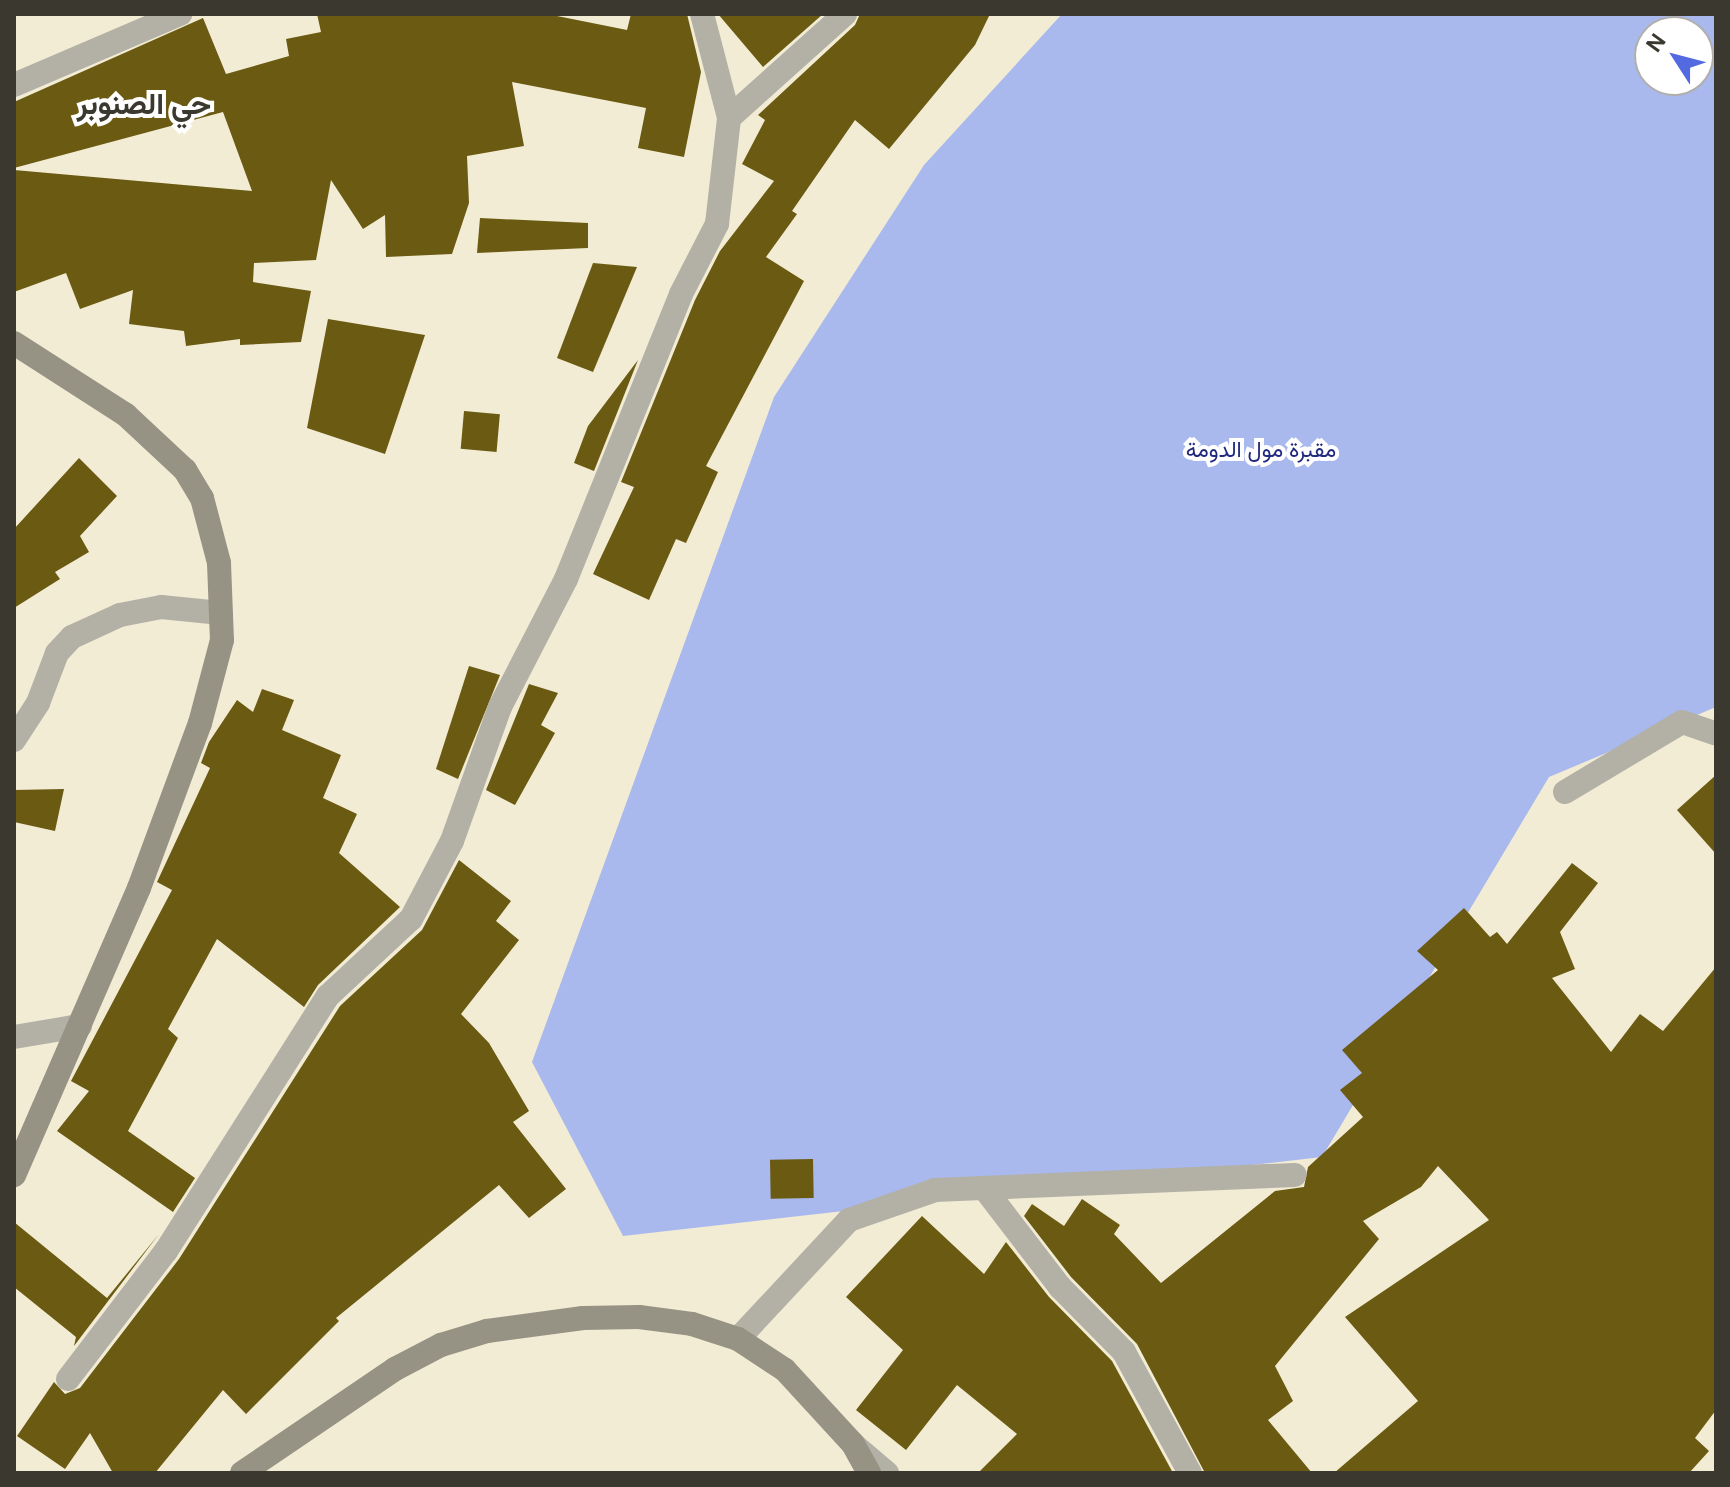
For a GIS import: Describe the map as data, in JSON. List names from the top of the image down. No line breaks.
{"districts":["حي الصنوبر"],"parks":["مقبرة مول الدومة"],"north":"top left"}
